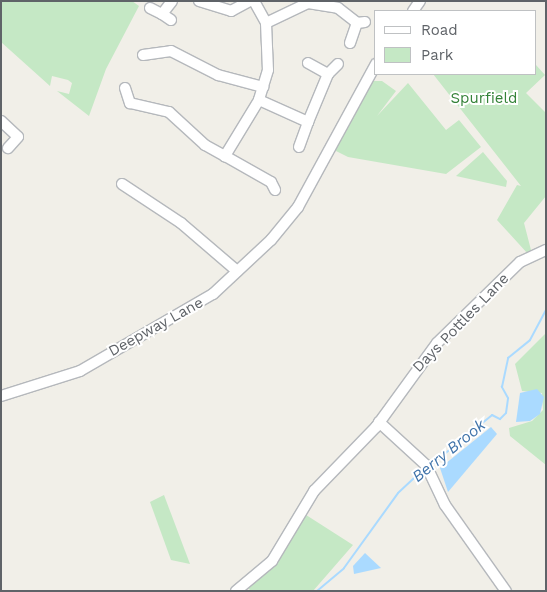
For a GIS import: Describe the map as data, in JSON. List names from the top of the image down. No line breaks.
{"streets":{"street":["Days Pottles Lane","Deepway Lane"]},"water":["Berry Brook"],"parks":["Spurfield"],"legend":["Road","Park"]}
